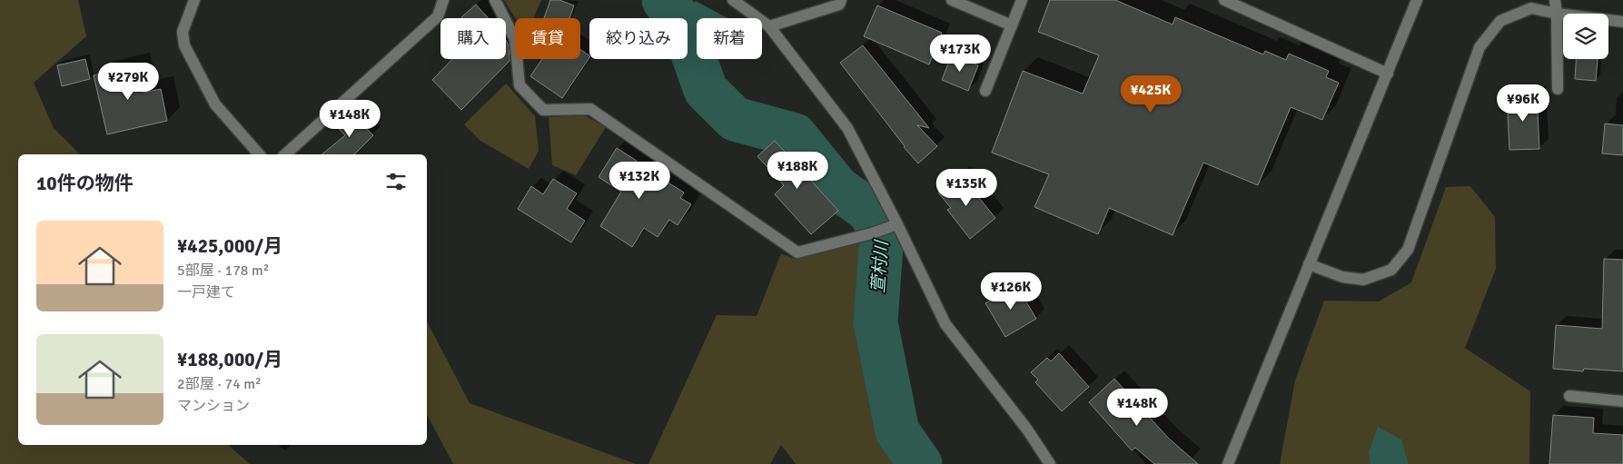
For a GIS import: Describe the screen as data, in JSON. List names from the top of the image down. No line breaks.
{"water":["萱村川"],"page":{"chip":["購入","賃貸","絞り込み","新着"],"price":["¥173K","¥279K","¥425K","¥96K","¥148K","¥188K","¥132K","¥135K","¥126K","¥148K"],"heading":"10件の物件","list":[{"name":"¥425,000/月","note":"5部屋 · 178 m² · 一戸建て"},{"name":"¥188,000/月","note":"2部屋 · 74 m² · マンション"}]}}
